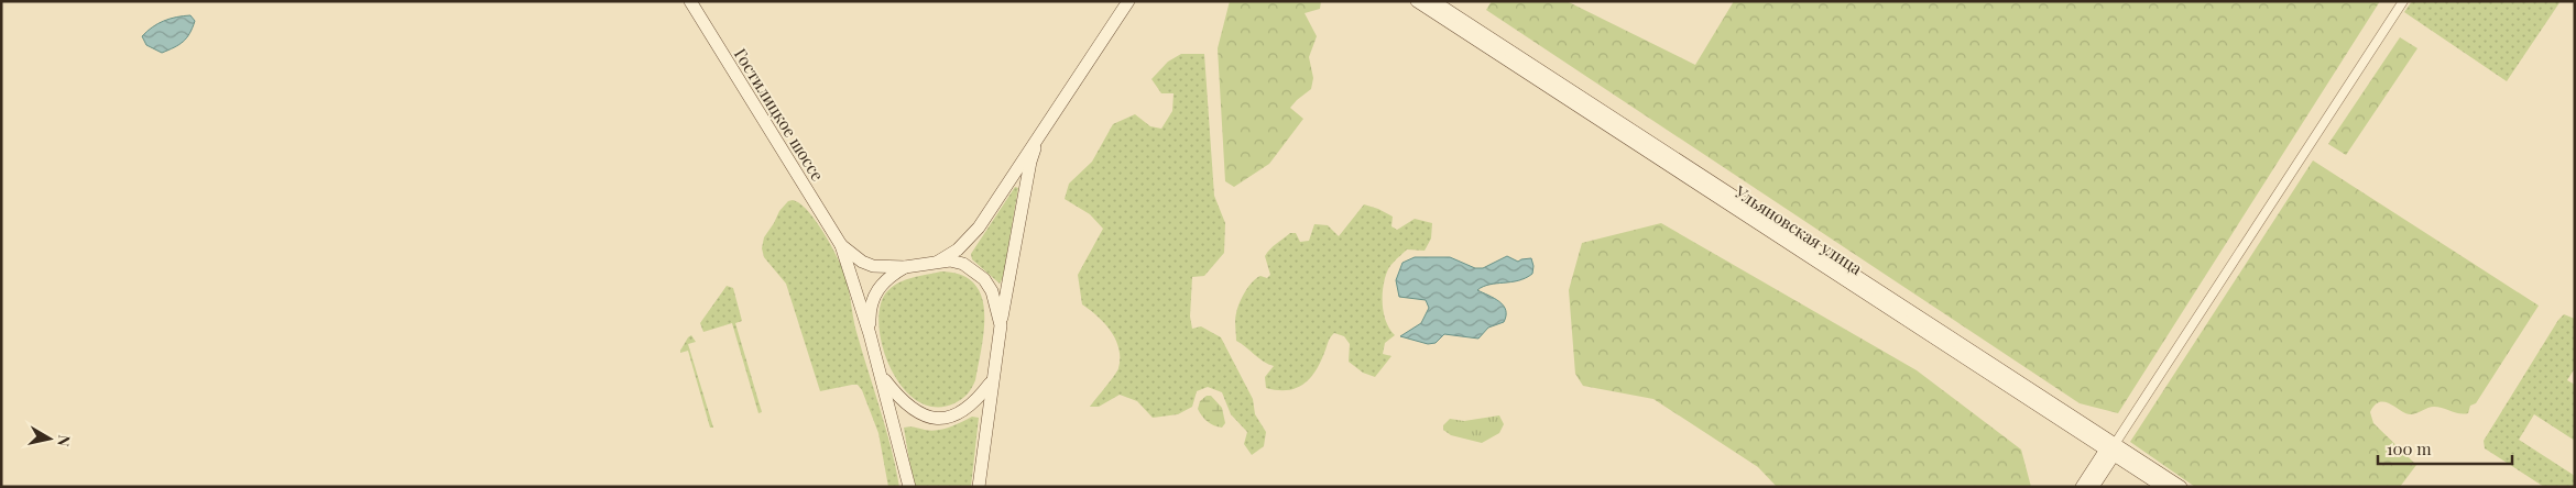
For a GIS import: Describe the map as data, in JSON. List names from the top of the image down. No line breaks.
{"streets":{"street":["Гостилицкое шоссе","Ульяновская улица"]},"scale_bar":"100 m","north":"right"}
